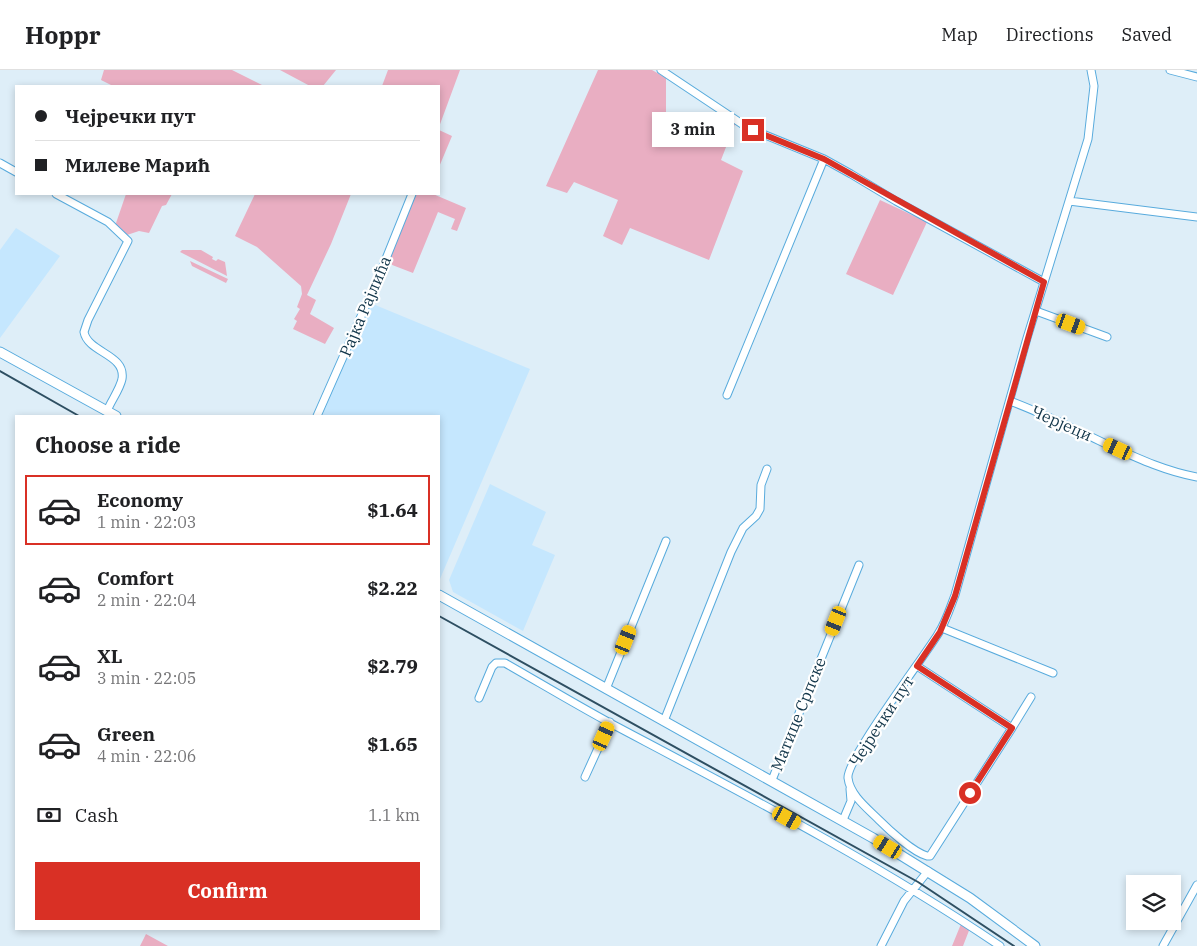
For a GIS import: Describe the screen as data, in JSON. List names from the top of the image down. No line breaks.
{"streets":{"main road":["Матице Српске"],"street":["Рајка Рајлића","Черјеци","Чејречки пут"]},"crossings":[["Черјеци","Чејречки пут"]],"page":{"header":"Hoppr","nav":["Map","Directions","Saved"],"banner":["Чејречки пут","Милеве Мaрић"],"bubble":"3 min","heading":"Choose a ride","list":[{"name":"Economy","note":"1 min · 22:03","value":"$1.64"},{"name":"Comfort","note":"2 min · 22:04","value":"$2.22"},{"name":"XL","note":"3 min · 22:05","value":"$2.79"},{"name":"Green","note":"4 min · 22:06","value":"$1.65"}],"pay":["Cash","1.1 km"],"buttons":"Confirm"}}
